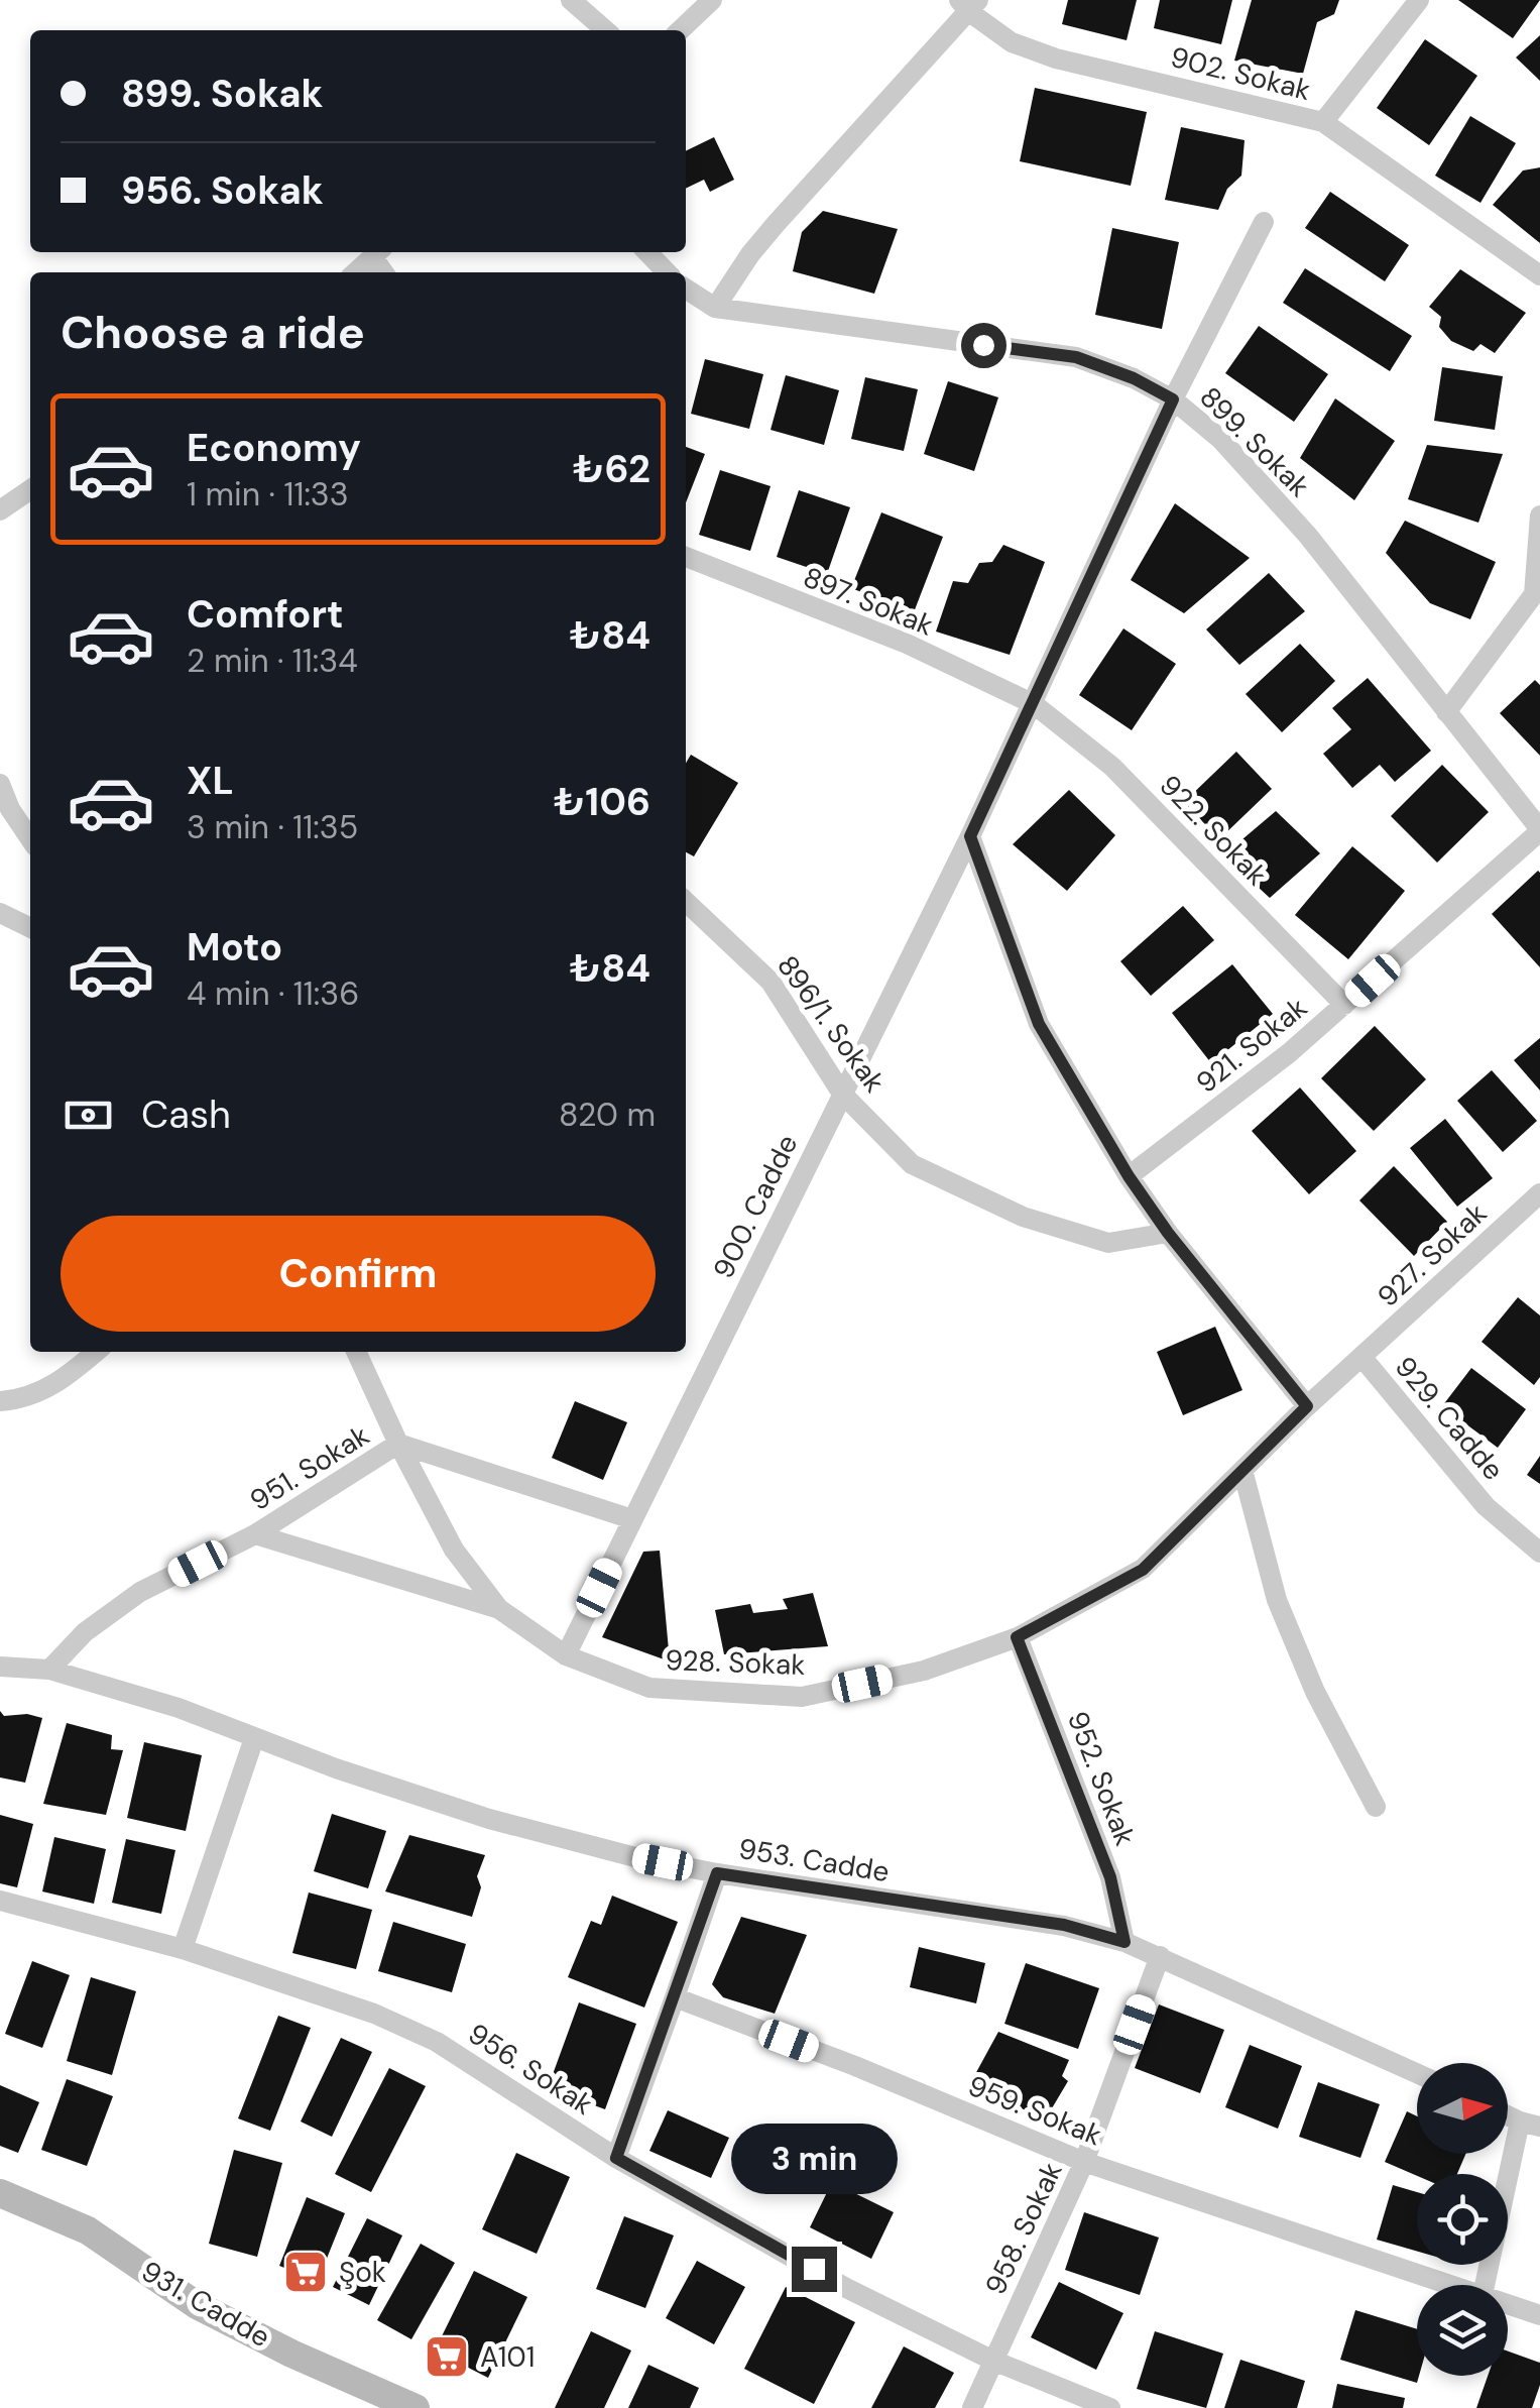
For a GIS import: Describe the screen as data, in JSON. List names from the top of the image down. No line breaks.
{"streets":{"main road":["931. Cadde"],"street":["902. Sokak","899. Sokak","897. Sokak","922. Sokak","896/1. Sokak","921. Sokak","900. Cadde","927. Sokak","929. Cadde","951. Sokak","928. Sokak","952. Sokak","953. Cadde","956. Sokak","959. Sokak","958. Sokak"]},"crossings":[["899. Sokak","921. Sokak"],["899. Sokak","900. Cadde"],["897. Sokak","922. Sokak"],["897. Sokak","900. Cadde"],["922. Sokak","921. Sokak"],["922. Sokak","900. Cadde"],["896/1. Sokak","900. Cadde"],["900. Cadde","928. Sokak"],["927. Sokak","929. Cadde"],["927. Sokak","928. Sokak"],["929. Cadde","928. Sokak"],["951. Sokak","928. Sokak"],["951. Sokak","953. Cadde"],["928. Sokak","952. Sokak"],["952. Sokak","953. Cadde"],["953. Cadde","958. Sokak"],["956. Sokak","958. Sokak"],["959. Sokak","958. Sokak"]],"places":{"supermarket":["Şok","A101"]},"north":"right","page":{"banner":["899. Sokak","956. Sokak"],"heading":"Choose a ride","list":[{"name":"Economy","note":"1 min · 11:33","value":"₺62"},{"name":"Comfort","note":"2 min · 11:34","value":"₺84"},{"name":"XL","note":"3 min · 11:35","value":"₺106"},{"name":"Moto","note":"4 min · 11:36","value":"₺84"}],"pay":["Cash","820 m"],"buttons":"Confirm","bubble":"3 min"}}
